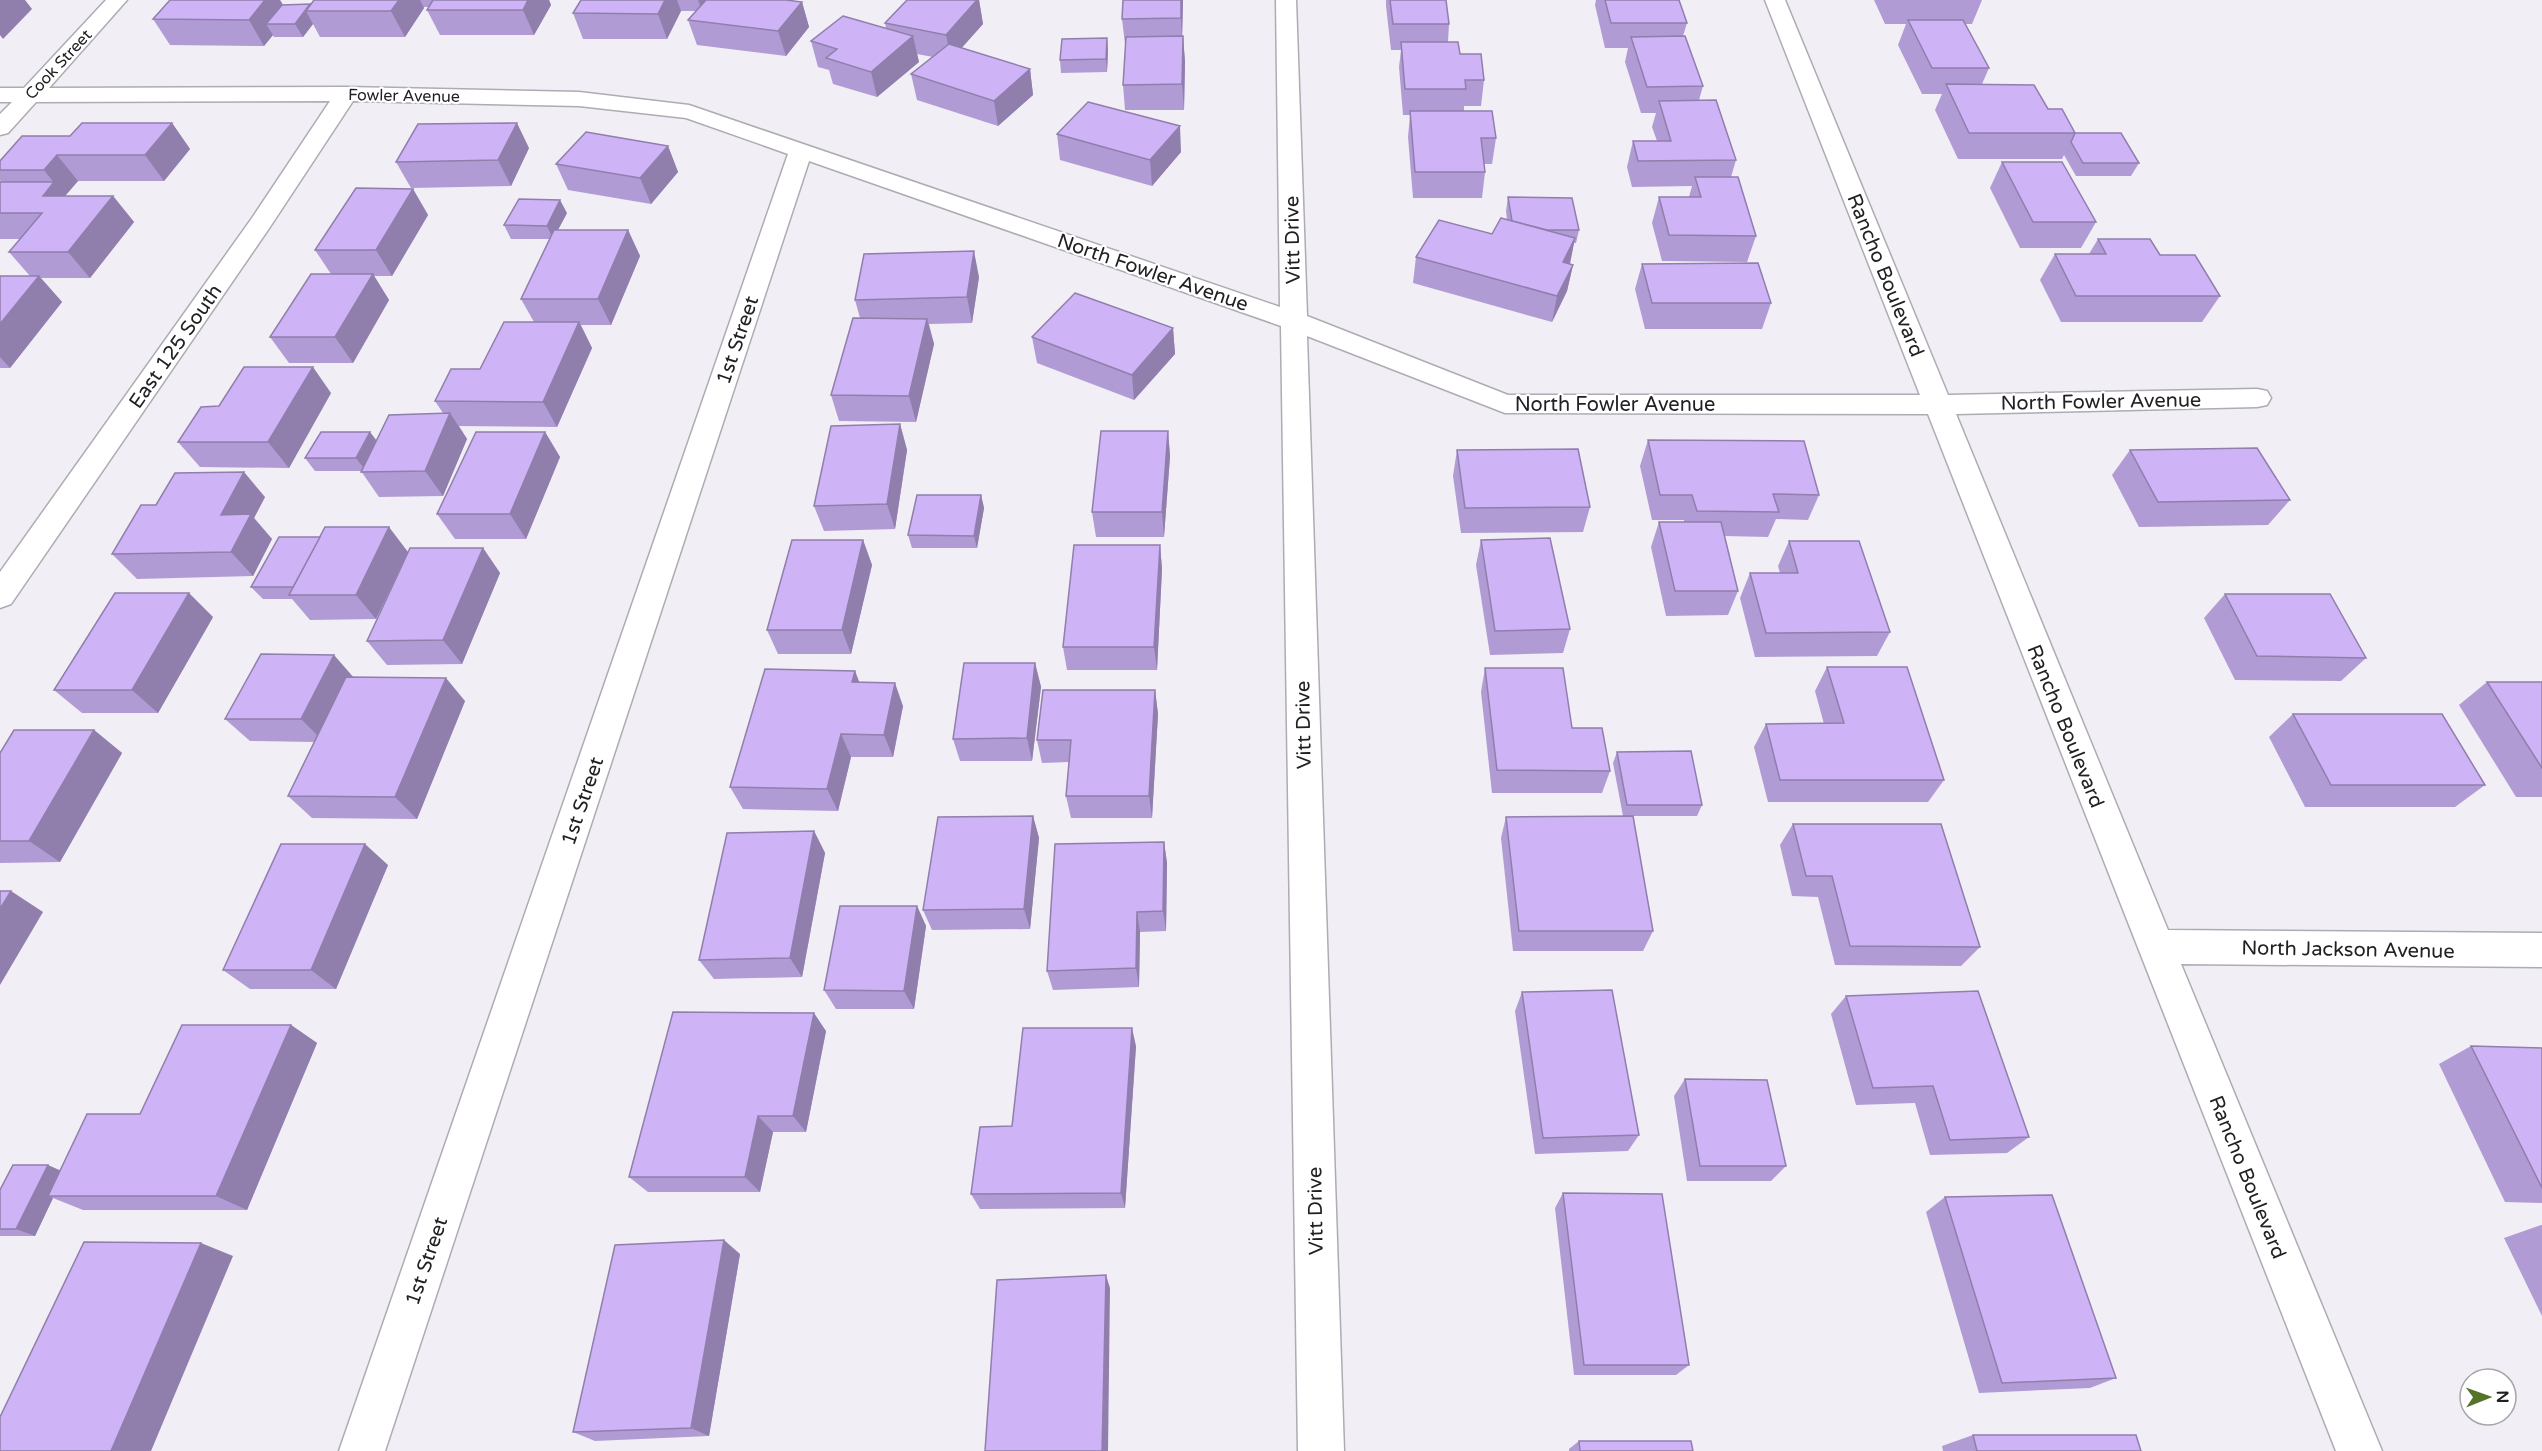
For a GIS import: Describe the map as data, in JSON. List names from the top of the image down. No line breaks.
{"streets":{"street":["Cook Street","Fowler Avenue","Vitt Drive","North Fowler Avenue","Rancho Boulevard","1st Street","East 125 South","North Jackson Avenue"]},"crossings":[["Cook Street","Fowler Avenue"],["Fowler Avenue","North Fowler Avenue"],["Fowler Avenue","1st Street"],["Fowler Avenue","East 125 South"],["Vitt Drive","North Fowler Avenue"],["North Fowler Avenue","Rancho Boulevard"],["North Fowler Avenue","1st Street"],["Rancho Boulevard","North Jackson Avenue"]],"north":"right"}
